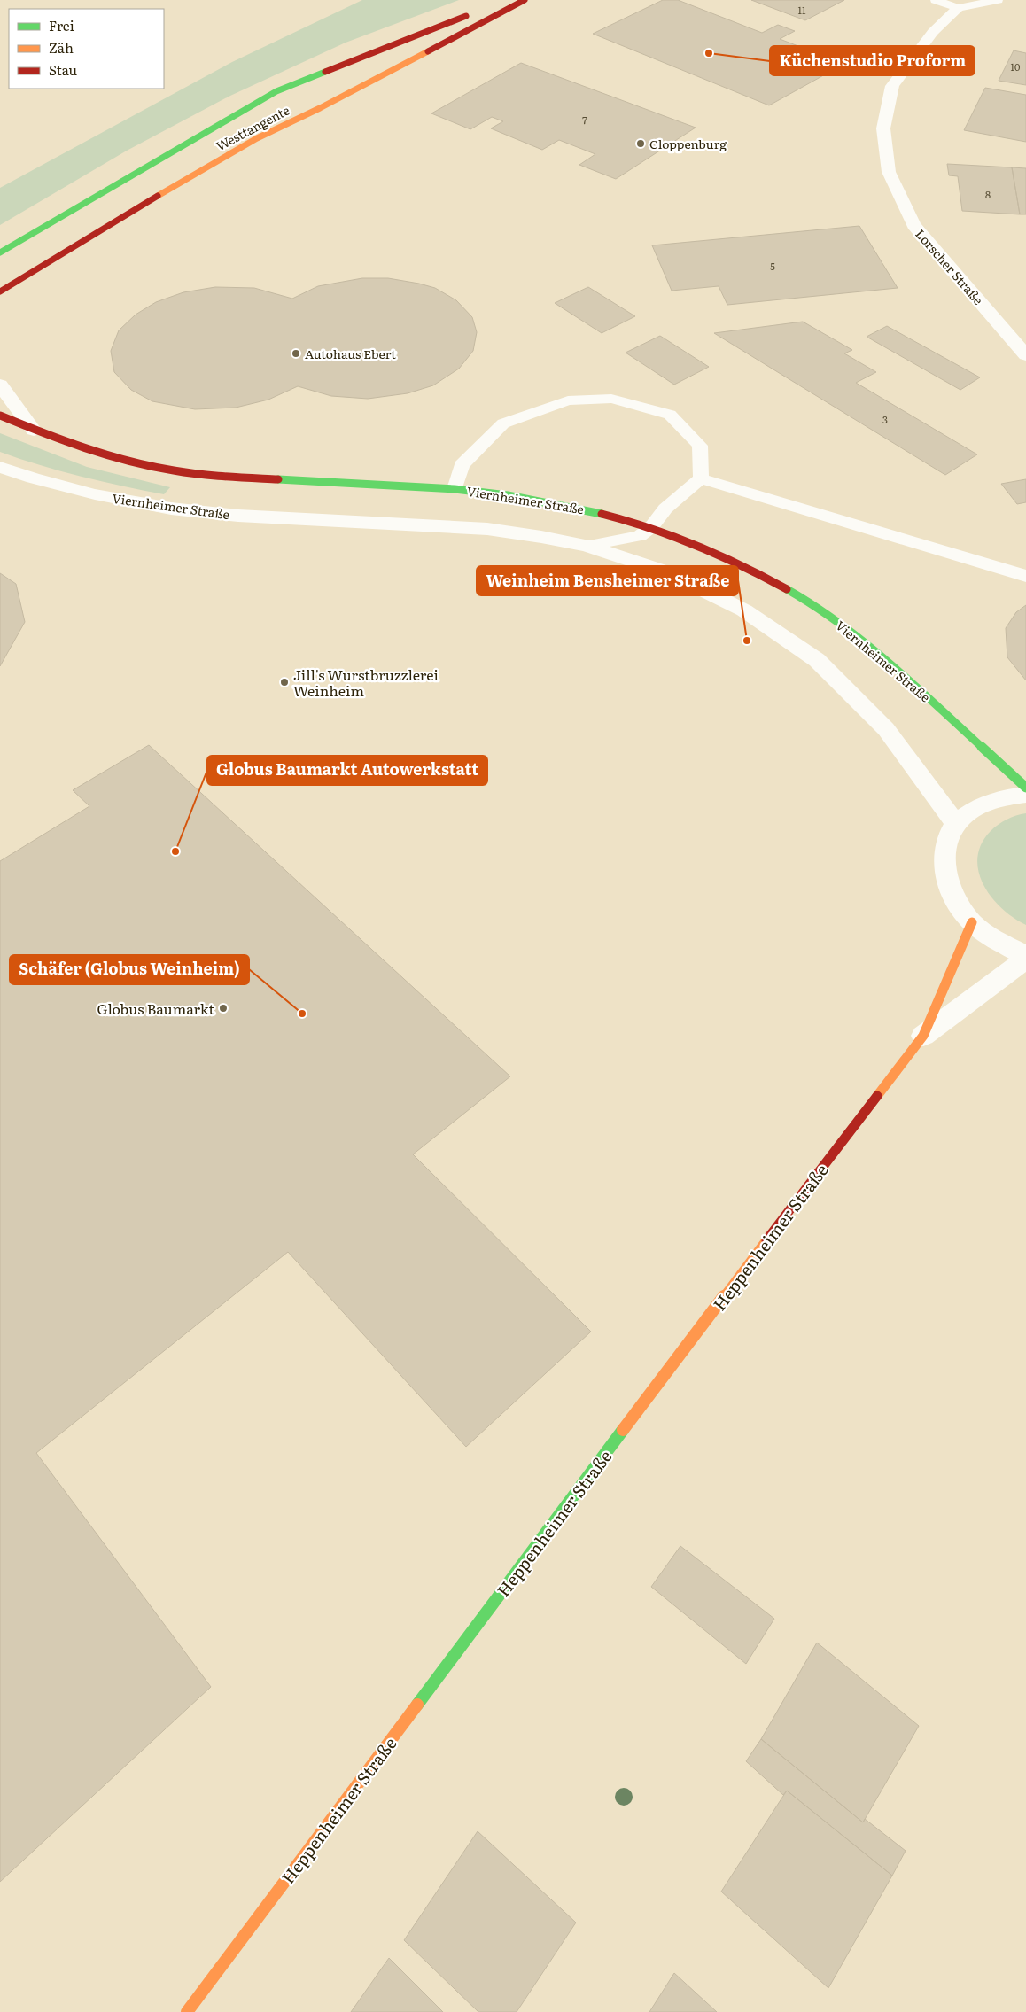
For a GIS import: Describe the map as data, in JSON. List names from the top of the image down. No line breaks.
{"streets":{"street":["Westtangente","Lorscher Straße","Viernheimer Straße","Heppenheimer Straße"]},"places":["Küchenstudio Proform","Cloppenburg","Autohaus Ebert","Weinheim Bensheimer Straße","Jill's Wurstbruzzlerei Weinheim","Globus Baumarkt Autowerkstatt","Globus Baumarkt","Schäfer (Globus Weinheim)"],"house_numbers":["11","10","7","8","5","3"],"legend":["Frei","Zäh","Stau"]}
